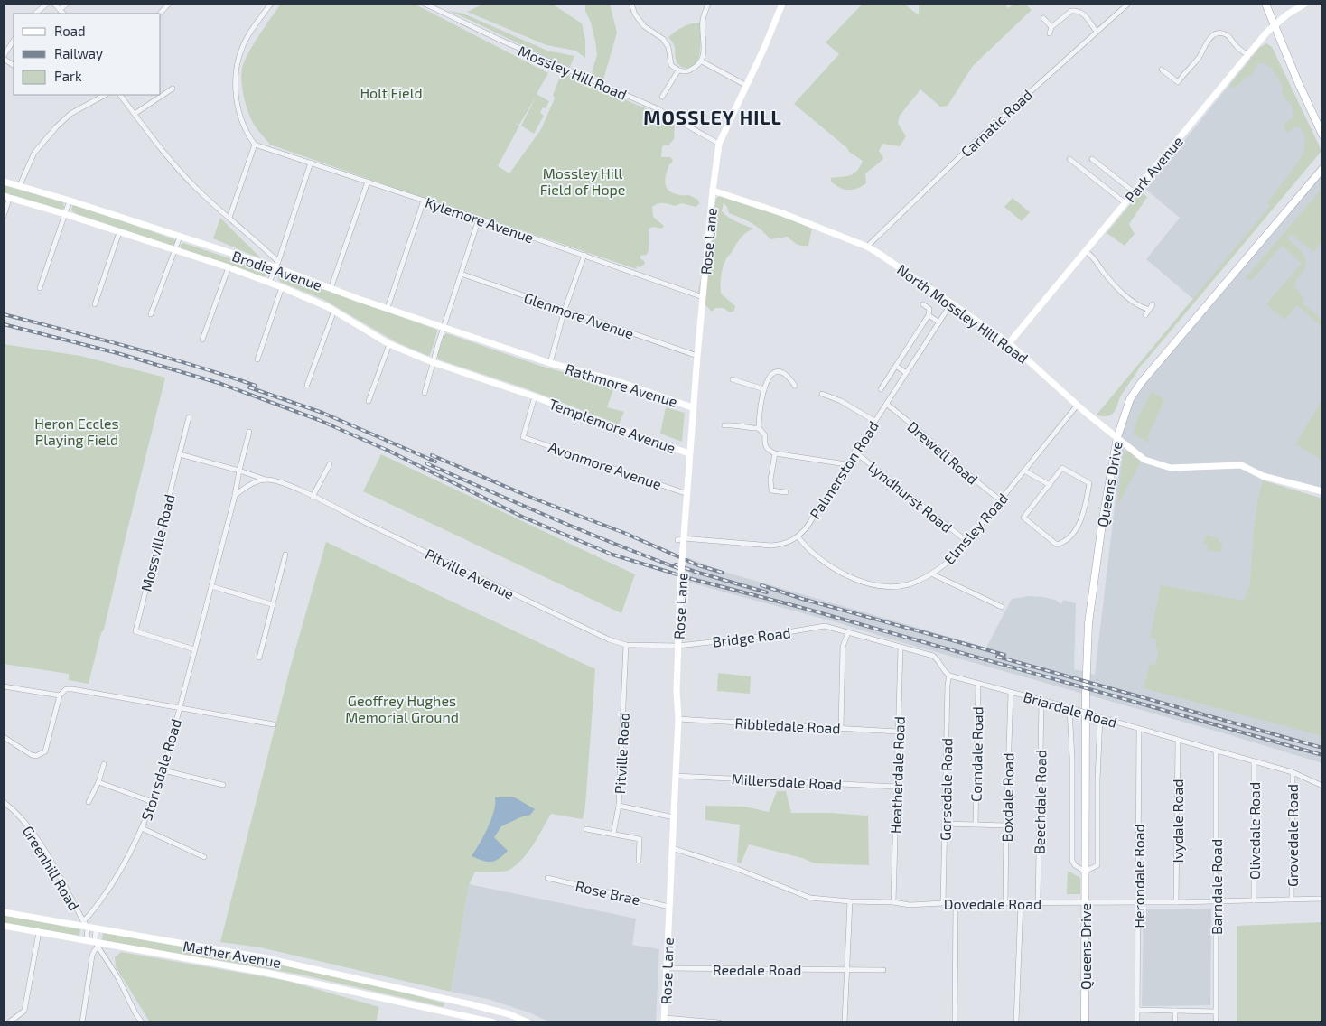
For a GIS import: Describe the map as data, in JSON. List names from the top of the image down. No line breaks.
{"streets":{"main road":["Queens Drive"],"street":["Mossley Hill Road","Carnatic Road","Park Avenue","Kylemore Avenue","Rose Lane","Brodie Avenue","North Mossley Hill Road","Glenmore Avenue","Rathmore Avenue","Templemore Avenue","Drewell Road","Avonmore Avenue","Palmerston Road","Lyndhurst Road","Elmsley Road","Mossville Road","Pitville Avenue","Bridge Road","Briardale Road","Ribbledale Road","Pitville Road","Corndale Road","Storrsdale Road","Heatherdale Road","Millersdale Road","Gorsedale Road","Boxdale Road","Beechdale Road","Ivydale Road","Olivedale Road","Grovedale Road","Greenhill Road","Herondale Road","Barndale Road","Rose Brae","Dovedale Road","Mather Avenue","Reedale Road"]},"crossings":[["Mossley Hill Road","Rose Lane"],["Carnatic Road","North Mossley Hill Road"],["Park Avenue","North Mossley Hill Road"],["Kylemore Avenue","Rose Lane"],["Rose Lane","North Mossley Hill Road"],["Rose Lane","Glenmore Avenue"],["Rose Lane","Rathmore Avenue"],["Rose Lane","Templemore Avenue"],["Rose Lane","Avonmore Avenue"],["Rose Lane","Pitville Avenue"],["Rose Lane","Bridge Road"],["Rose Lane","Ribbledale Road"],["Rose Lane","Pitville Road"],["Rose Lane","Millersdale Road"],["Rose Lane","Rose Brae"],["Rose Lane","Dovedale Road"],["Rose Lane","Reedale Road"],["Brodie Avenue","Rathmore Avenue"],["Brodie Avenue","Templemore Avenue"],["Brodie Avenue","Avonmore Avenue"],["North Mossley Hill Road","Palmerston Road"],["North Mossley Hill Road","Queens Drive"],["North Mossley Hill Road","Elmsley Road"],["Templemore Avenue","Avonmore Avenue"],["Drewell Road","Palmerston Road"],["Drewell Road","Elmsley Road"],["Palmerston Road","Lyndhurst Road"],["Palmerston Road","Elmsley Road"],["Queens Drive","Dovedale Road"],["Lyndhurst Road","Elmsley Road"],["Pitville Avenue","Bridge Road"],["Pitville Avenue","Pitville Road"],["Briardale Road","Corndale Road"],["Briardale Road","Gorsedale Road"],["Briardale Road","Boxdale Road"],["Briardale Road","Beechdale Road"],["Briardale Road","Ivydale Road"],["Briardale Road","Olivedale Road"],["Briardale Road","Grovedale Road"],["Briardale Road","Herondale Road"],["Briardale Road","Barndale Road"],["Ribbledale Road","Heatherdale Road"],["Storrsdale Road","Greenhill Road"],["Storrsdale Road","Mather Avenue"],["Heatherdale Road","Millersdale Road"],["Heatherdale Road","Dovedale Road"],["Gorsedale Road","Dovedale Road"],["Boxdale Road","Dovedale Road"],["Beechdale Road","Dovedale Road"],["Ivydale Road","Dovedale Road"],["Olivedale Road","Dovedale Road"],["Grovedale Road","Dovedale Road"],["Greenhill Road","Mather Avenue"],["Herondale Road","Dovedale Road"],["Barndale Road","Dovedale Road"]],"districts":["MOSSLEY HILL"],"parks":["Holt Field","Mossley Hill Field of Hope","Heron Eccles Playing Field","Geoffrey Hughes Memorial Ground"],"legend":["Road","Railway","Park"]}
